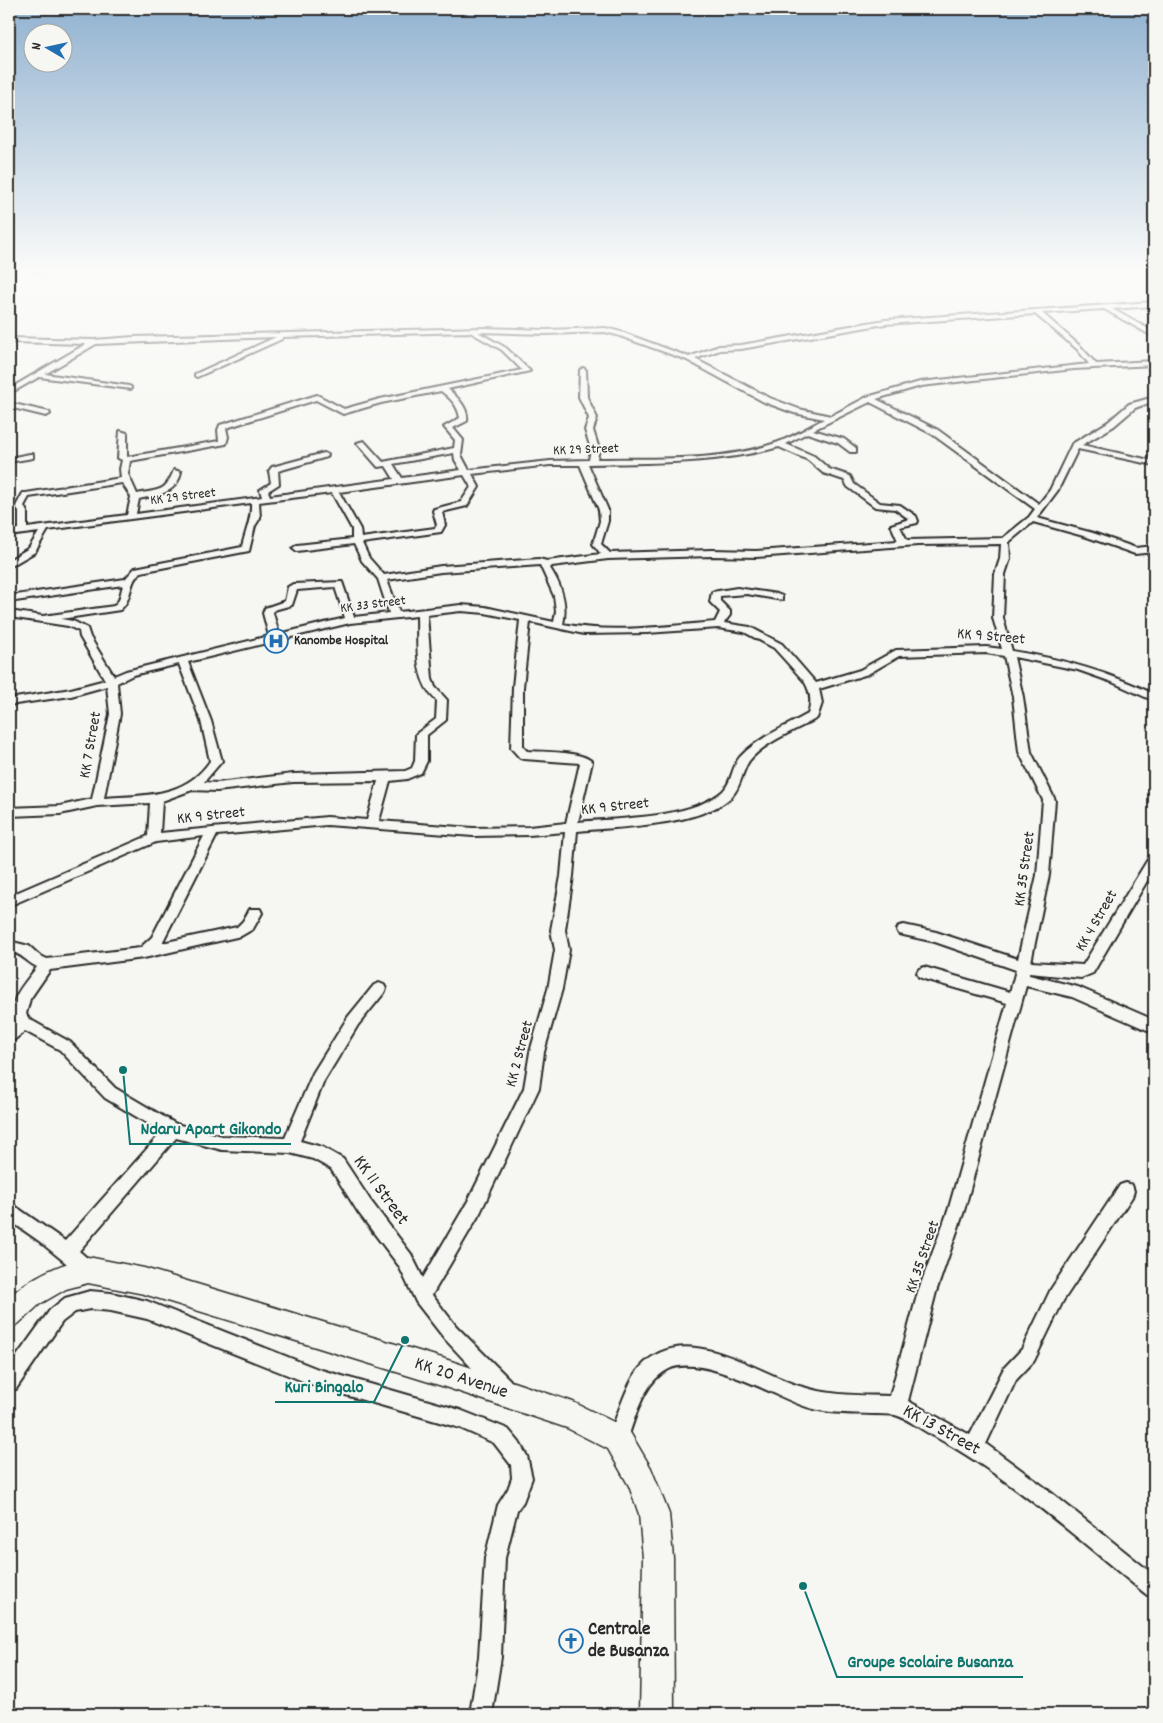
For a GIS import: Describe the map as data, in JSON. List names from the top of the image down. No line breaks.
{"streets":{"main road":["KK 20 Avenue"],"street":["KK 29 Street","KK 33 Street","KK 9 Street","KK 7 Street","KK 35 Street","KK 4 Street","KK 2 Street","KK 11 Street","KK 13 Street"]},"crossings":[["KK 33 Street","KK 9 Street"],["KK 33 Street","KK 7 Street"],["KK 33 Street","KK 2 Street"],["KK 9 Street","KK 35 Street"],["KK 9 Street","KK 2 Street"],["KK 35 Street","KK 4 Street"],["KK 35 Street","KK 13 Street"],["KK 2 Street","KK 11 Street"],["KK 11 Street","KK 20 Avenue"],["KK 20 Avenue","KK 13 Street"]],"places":{"hospital":["Kanombe Hospital"],"other":["Ndaru Apart Gikondo","Kuri Bingalo","Groupe Scolaire Busanza"],"church":["Centrale de Busanza"]},"north":"left"}
